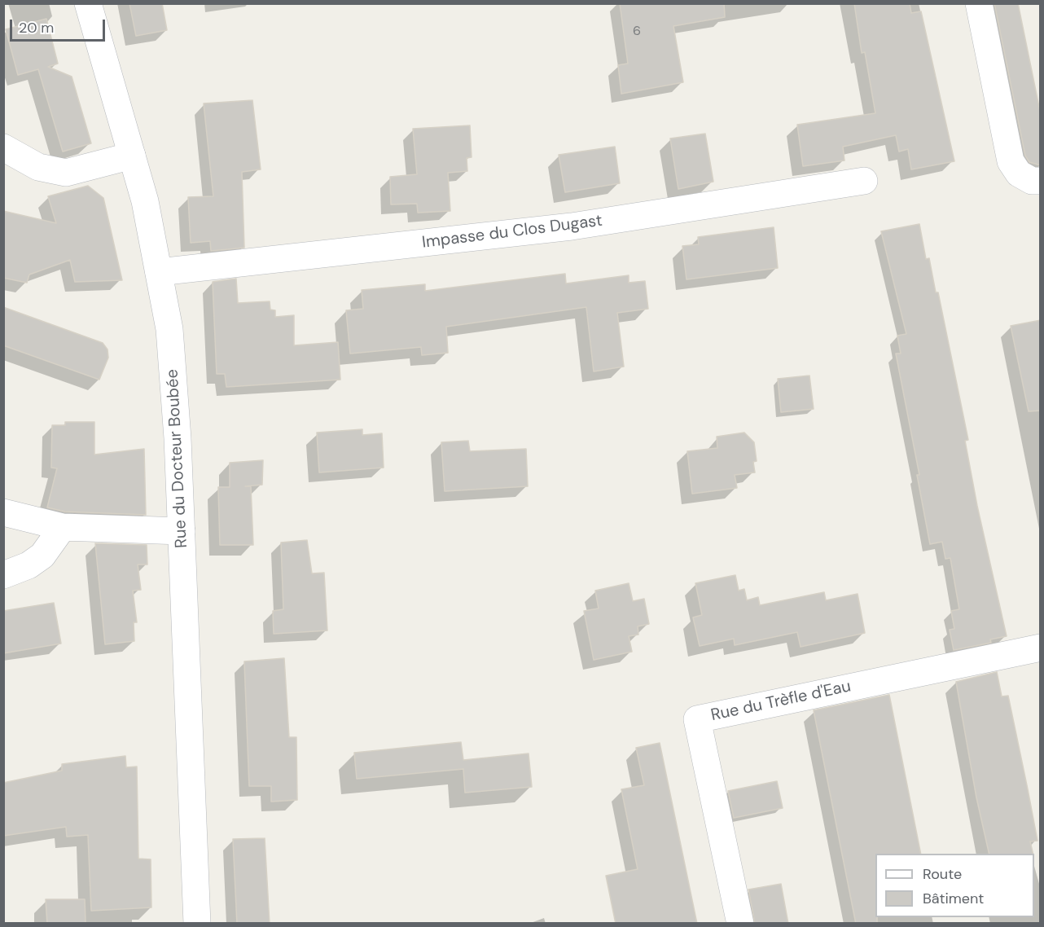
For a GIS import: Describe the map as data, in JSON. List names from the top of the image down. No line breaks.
{"streets":{"street":["Impasse du Clos Dugast","Rue du Docteur Boubée","Rue du Trèfle d'Eau"]},"crossings":[["Impasse du Clos Dugast","Rue du Docteur Boubée"]],"house_numbers":["6"],"legend":["Route","Bâtiment"],"scale_bar":"20 m"}
